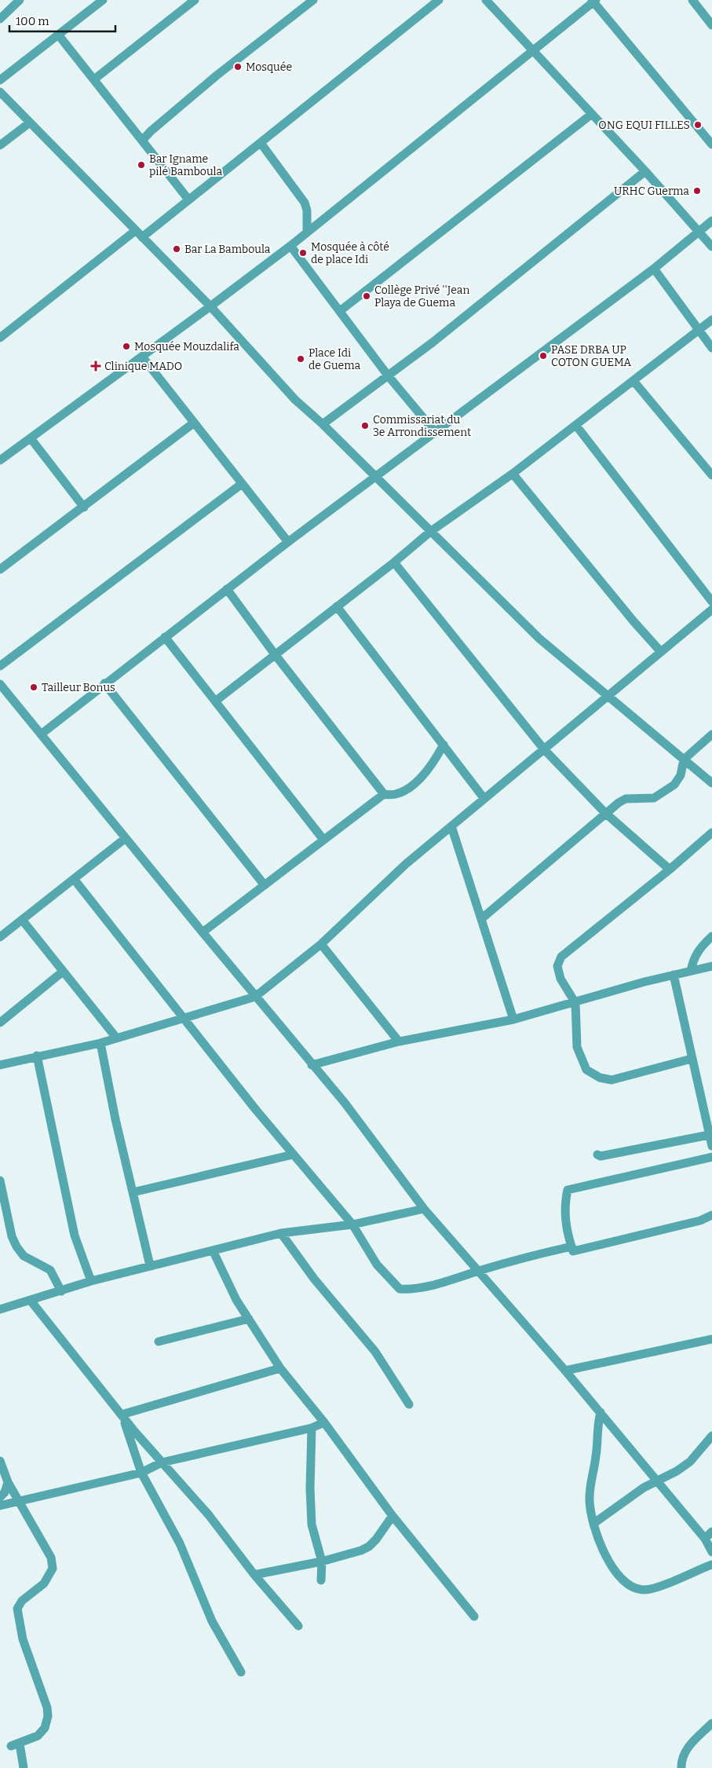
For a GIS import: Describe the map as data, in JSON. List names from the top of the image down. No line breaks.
{"places":{"other":["Mosquée","ONG EQUI FILLES","Bar Igname pilé Bamboula","URHC Guerma","Bar La Bamboula","Mosquée à côté de place Idi","Collège Privé ''Jean Playa de Guema","Mosquée Mouzdalifa","PASE DRBA UP COTON GUEMA","Place Idi de Guema","Commissariat du 3e Arrondissement","Tailleur Bonus"],"health":["Clinique MADO"]},"scale_bar":"100 m"}
